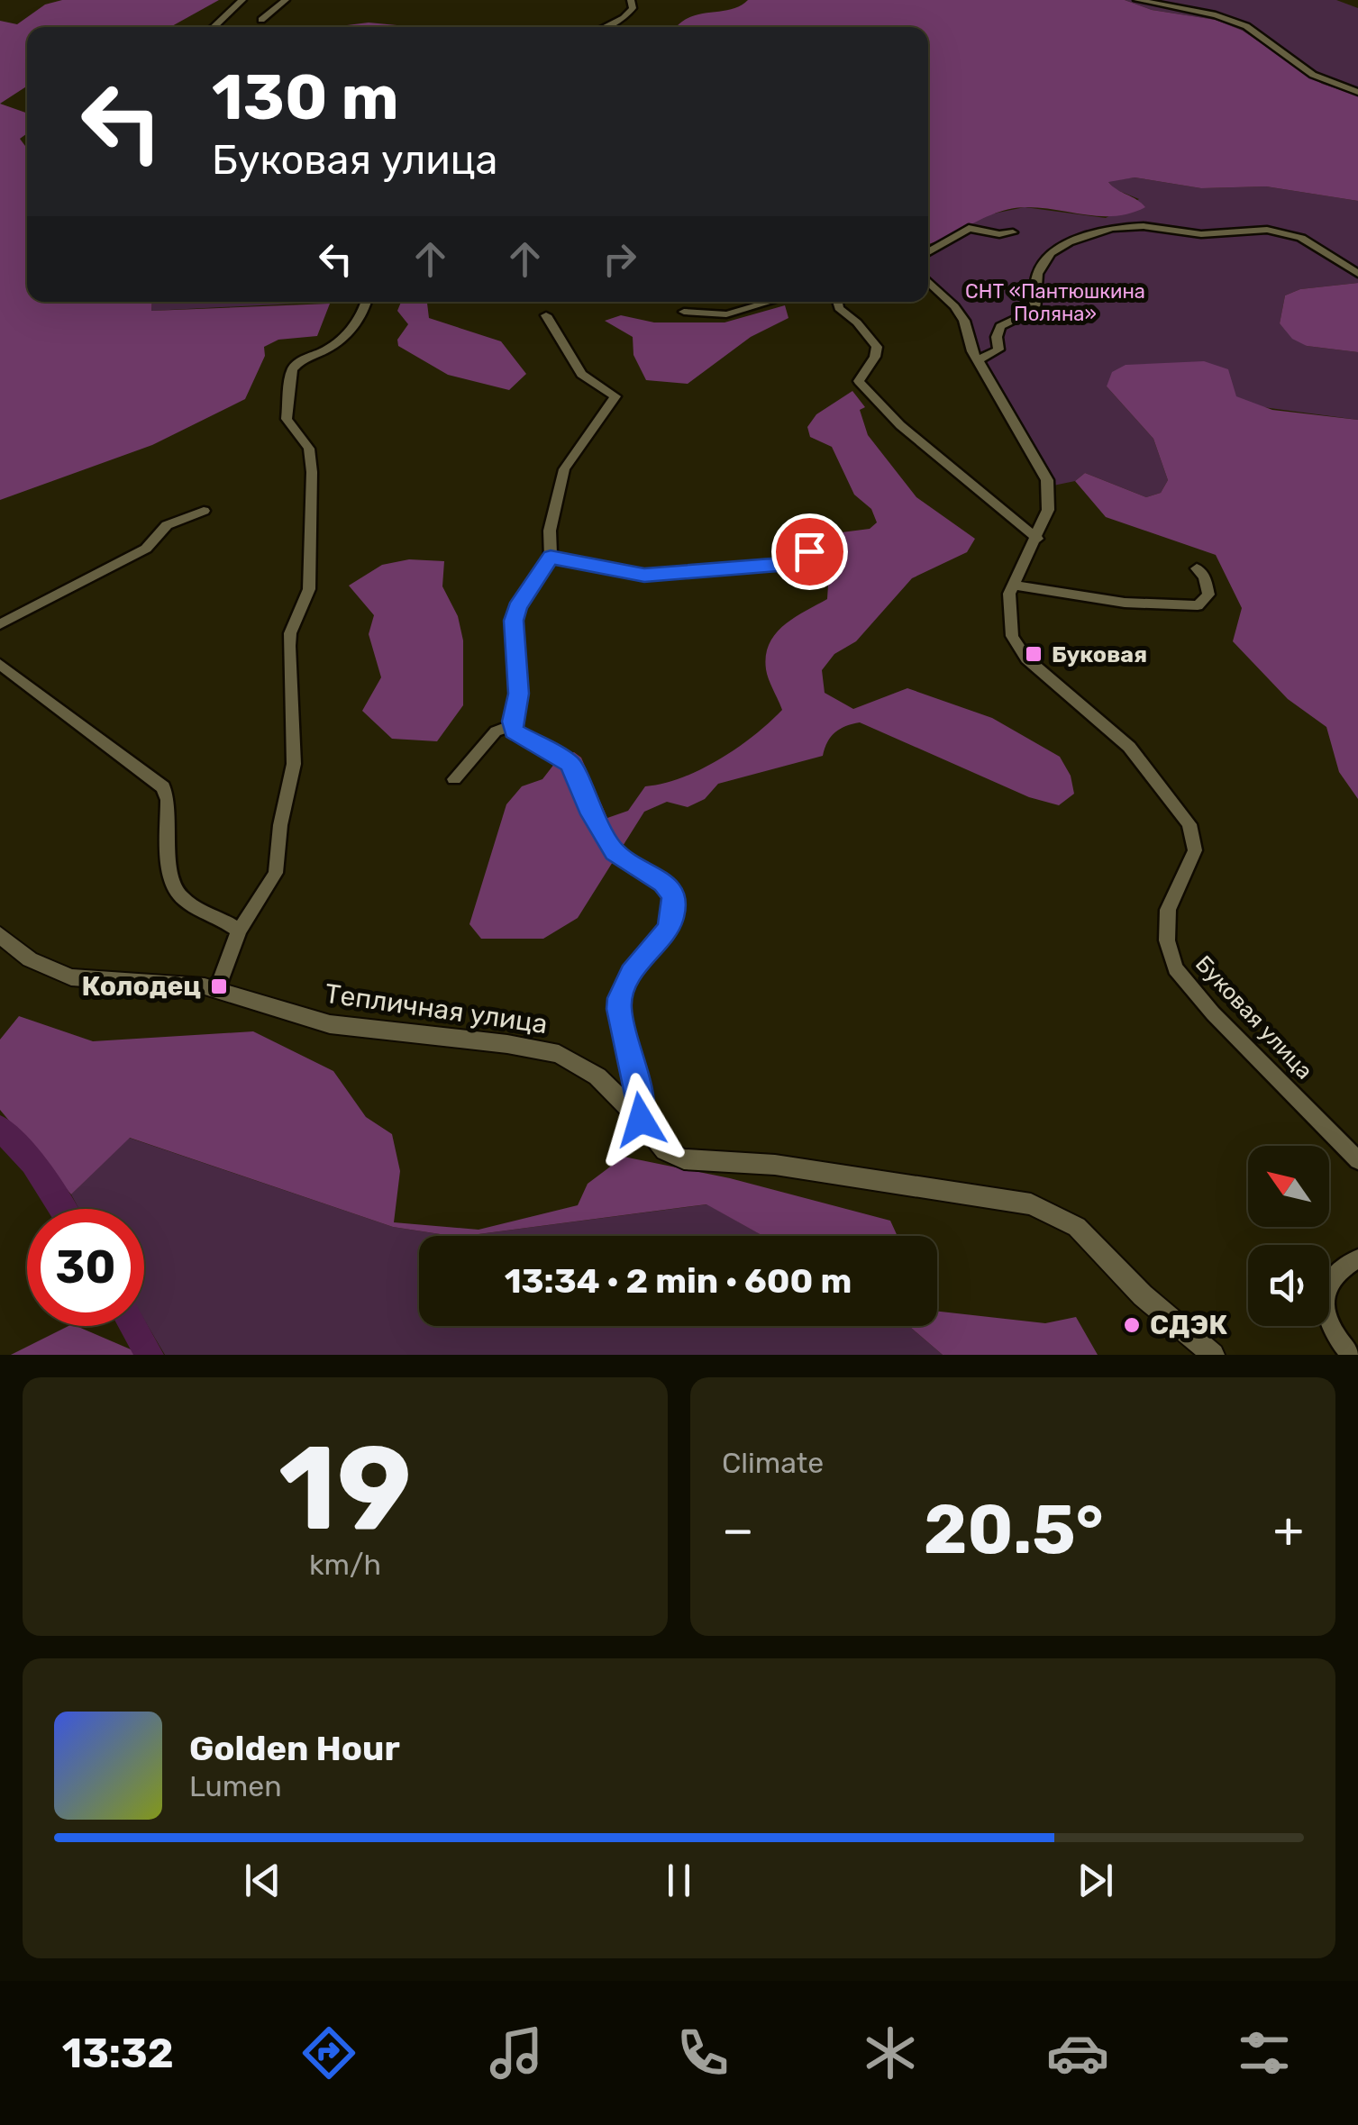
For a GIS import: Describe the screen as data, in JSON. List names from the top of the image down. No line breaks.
{"streets":{"street":["Тепличная улица","Буковая улица"]},"parks":["СНТ «Пантюшкина Поляна»"],"places":{"transit":["Буковая","Колодец"],"other":["СДЭК"]},"north":"top left","page":{"turn":["130 m","Буковая улица"],"limit":"30","trip":"13:34 · 2 min · 600 m","tile":[["19","km/h"],"Climate"],"heat":["−","20.5°","+"],"song":["Golden Hour","Lumen"],"tabs":"13:32"}}
